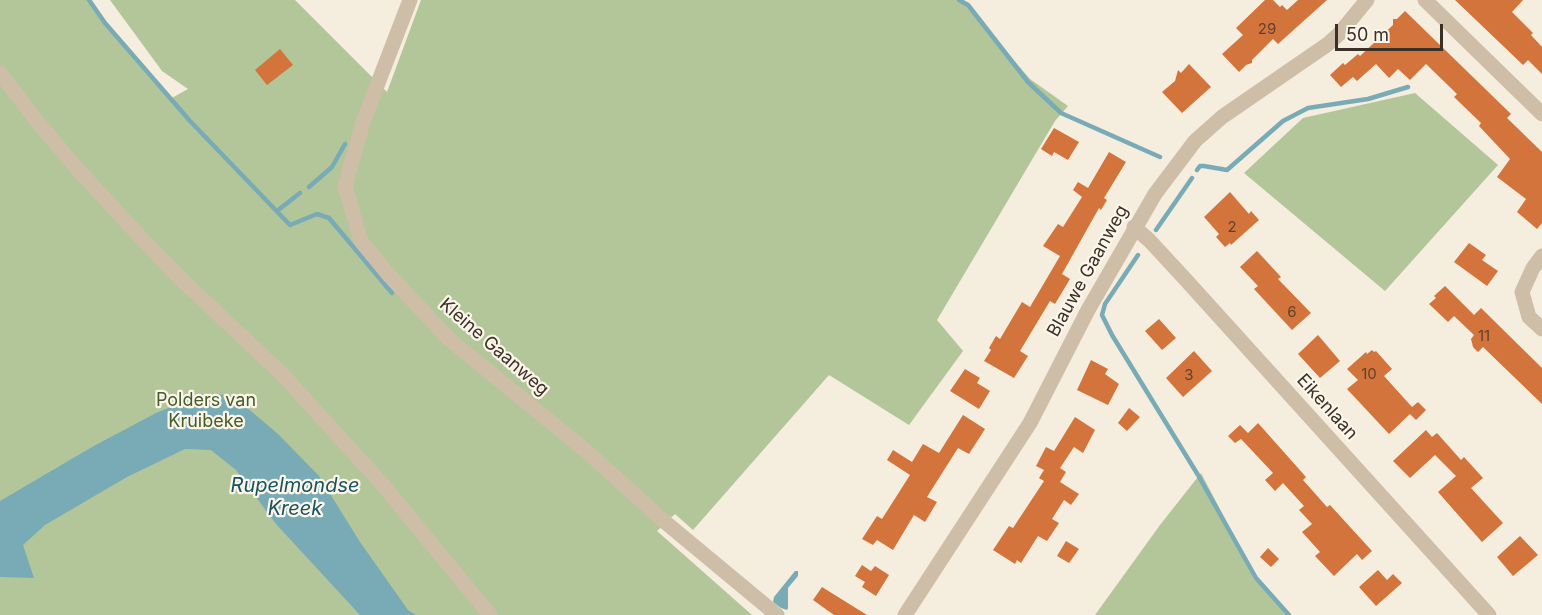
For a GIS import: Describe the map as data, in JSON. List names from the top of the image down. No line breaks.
{"streets":{"street":["Blauwe Gaanweg","Kleine Gaanweg","Eikenlaan"]},"crossings":[["Blauwe Gaanweg","Eikenlaan"]],"water":["Rupelmondse Kreek"],"parks":["Polders van Kruibeke"],"house_numbers":["29","2","6","11","10","3"],"scale_bar":"50 m"}
